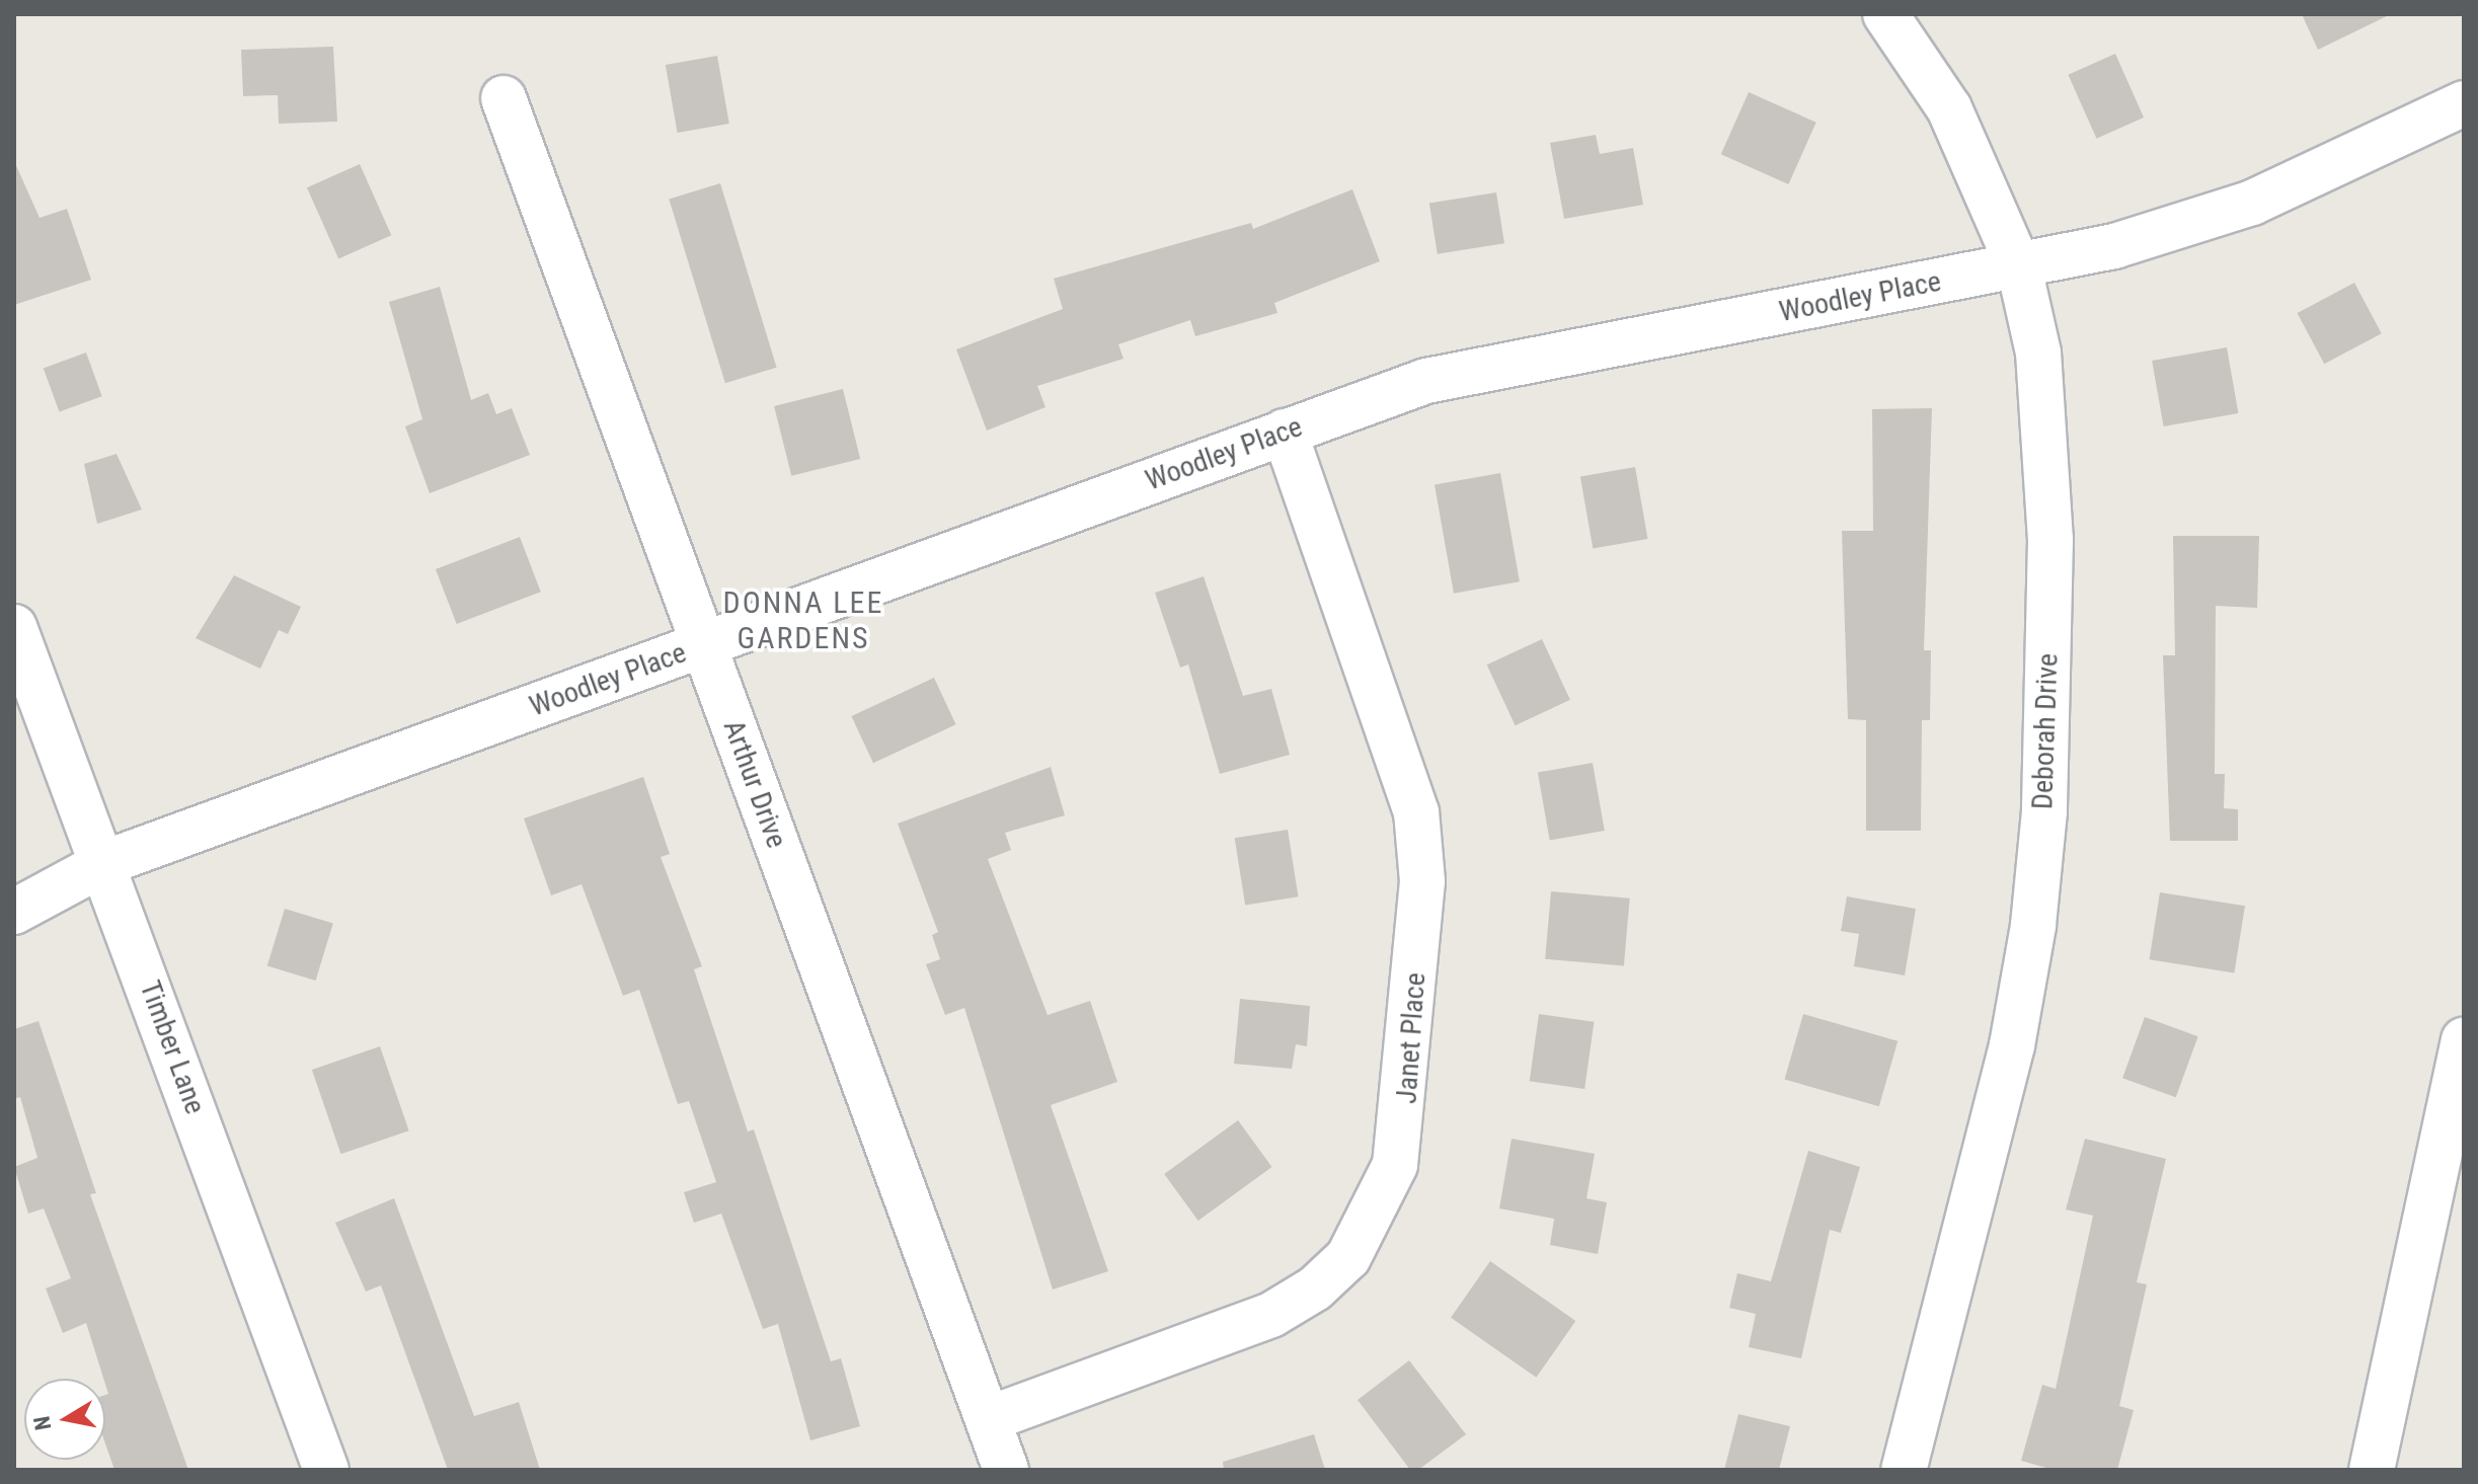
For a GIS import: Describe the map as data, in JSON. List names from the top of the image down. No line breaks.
{"streets":{"street":["Woodley Place","Deborah Drive","Arthur Drive","Janet Place","Timber Lane"]},"crossings":[["Woodley Place","Deborah Drive"],["Woodley Place","Arthur Drive"],["Woodley Place","Janet Place"],["Woodley Place","Timber Lane"],["Arthur Drive","Janet Place"]],"districts":["DONNA LEE GARDENS"],"north":"left"}
